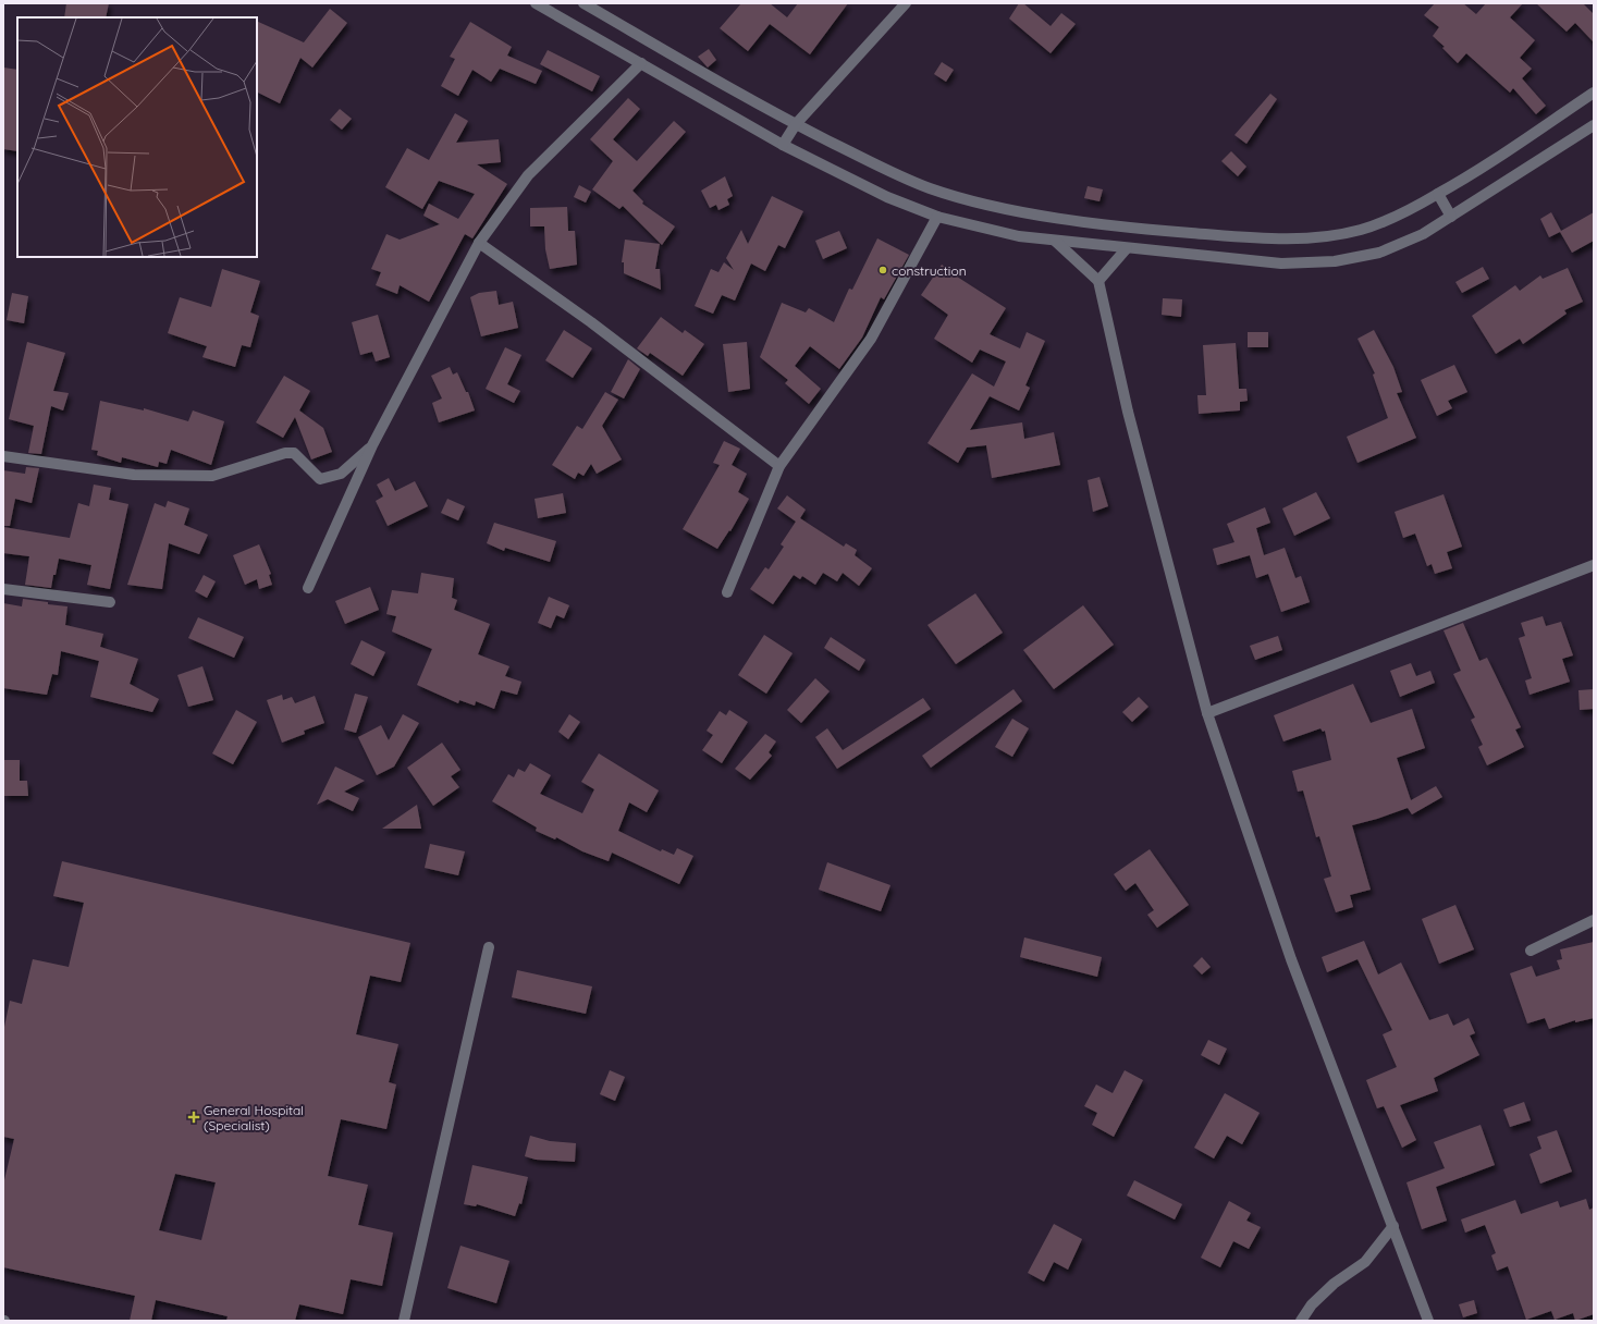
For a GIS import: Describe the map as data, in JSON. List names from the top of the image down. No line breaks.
{"places":{"other":["construction"],"health":["General Hospital (Specialist)"]}}
